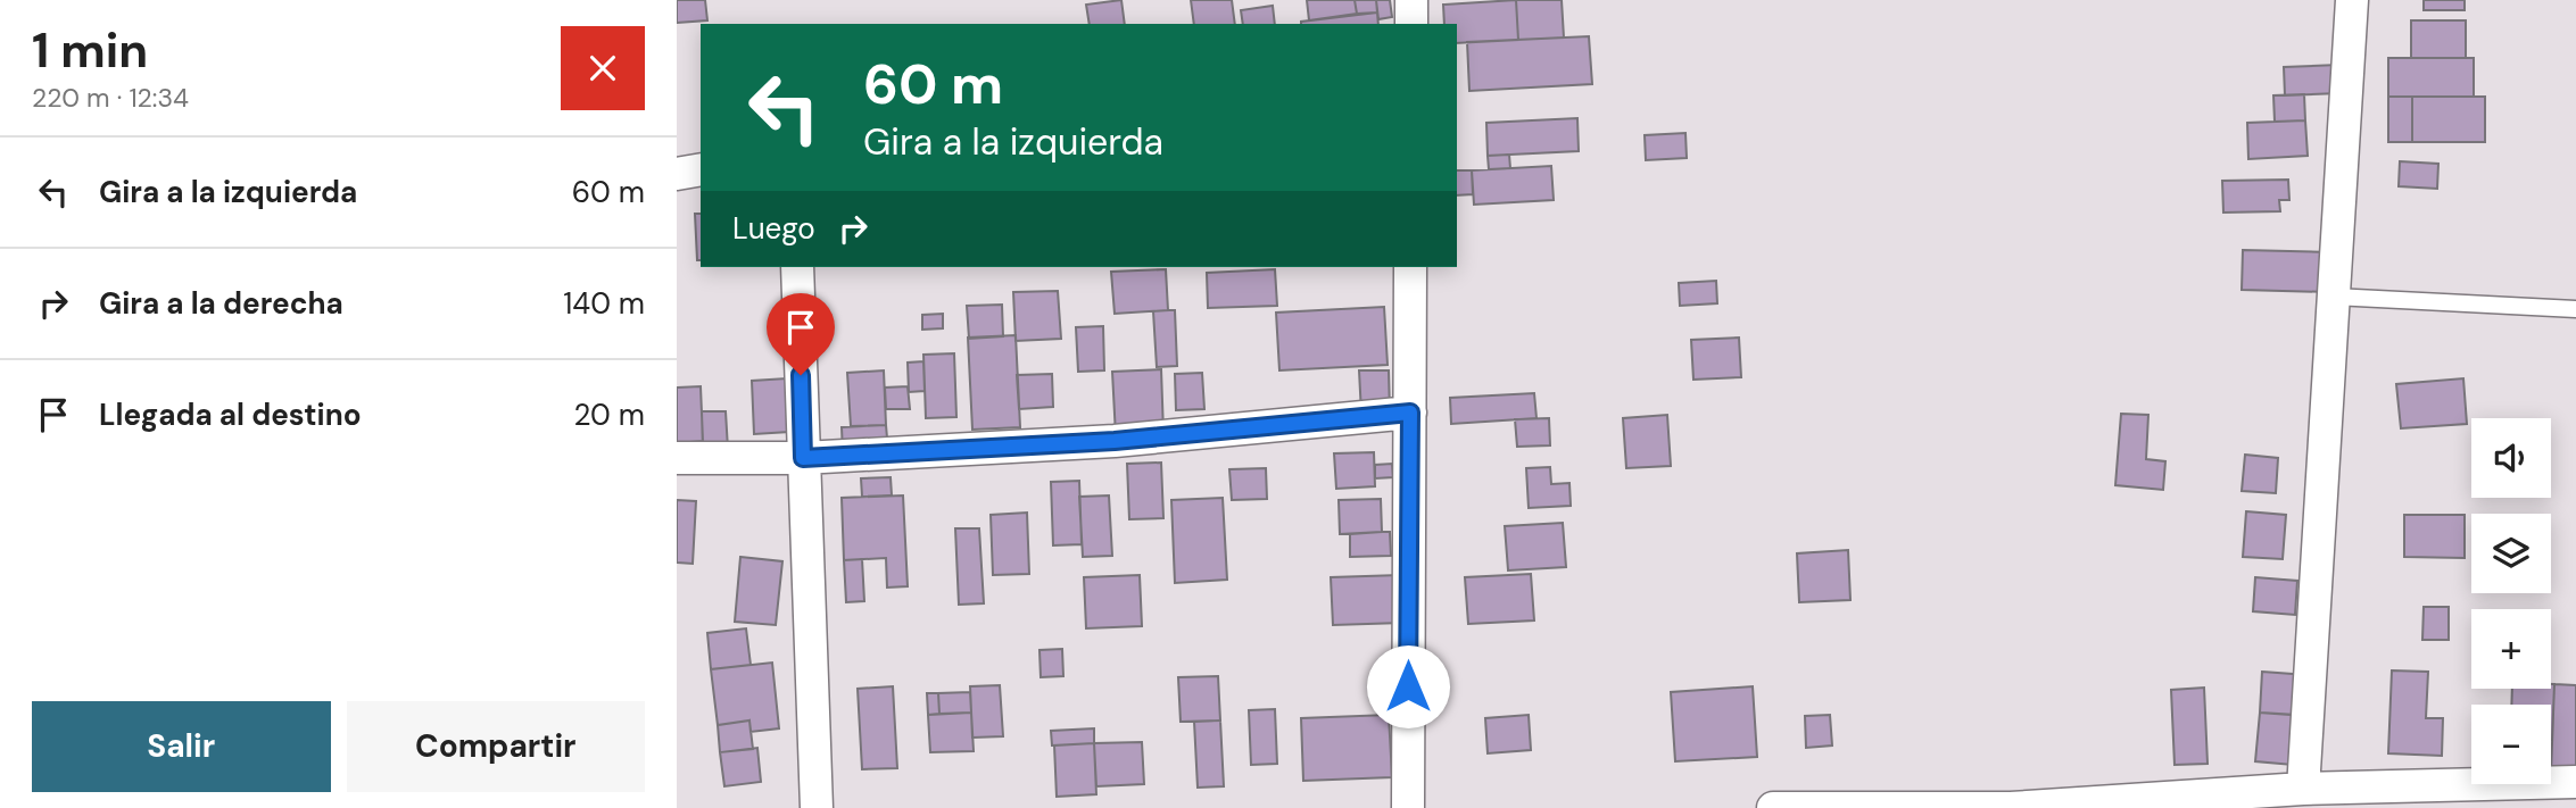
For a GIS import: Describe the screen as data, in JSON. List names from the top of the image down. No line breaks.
{"page":{"heading":["1 min","220 m · 12:34"],"turn":["60 m","Gira a la izquierda"],"list":[{"name":"Gira a la izquierda","value":"60 m"},{"name":"Gira a la derecha","value":"140 m"},{"name":"Llegada al destino","value":"20 m"}],"then":"Luego","map_buttons":["+","−"],"buttons":["Salir","Compartir"]}}
